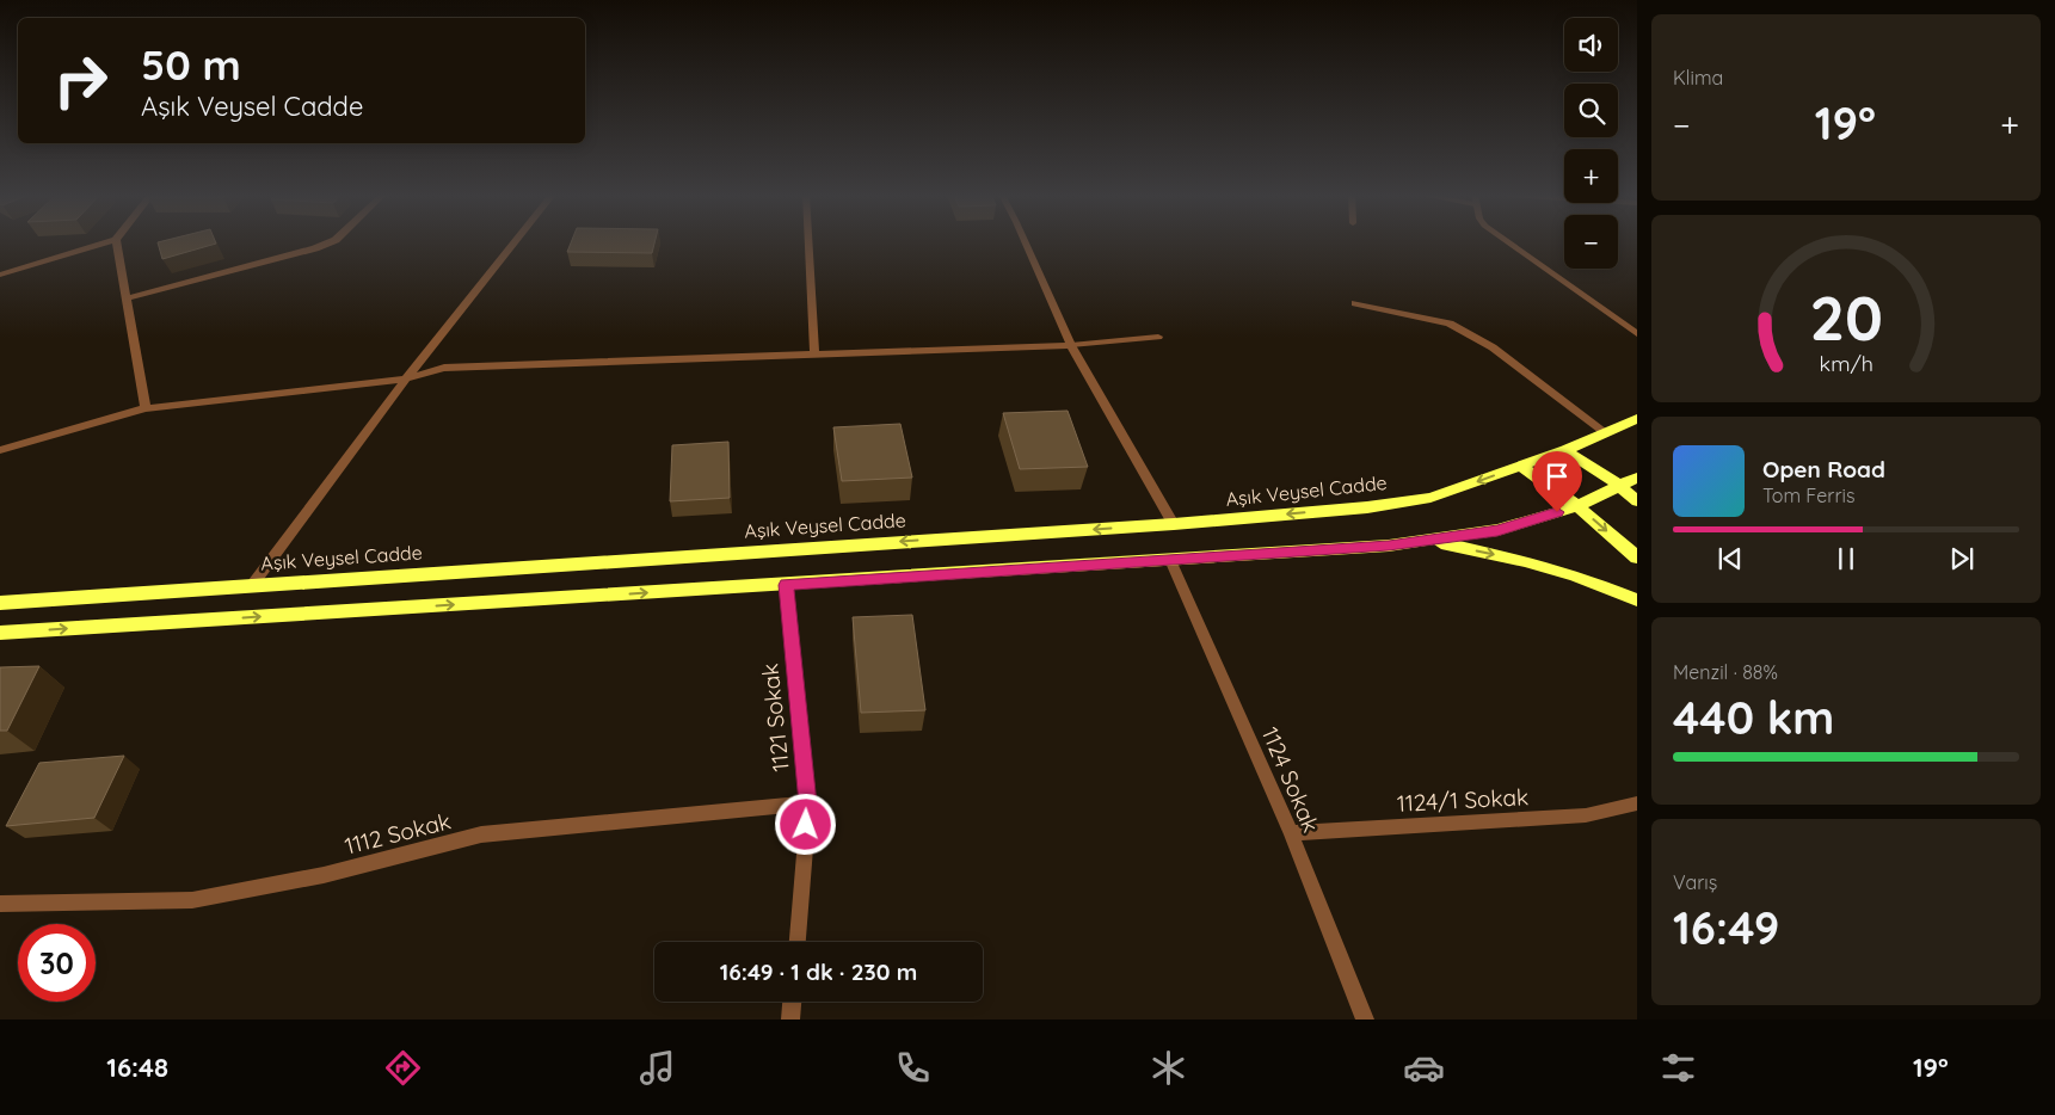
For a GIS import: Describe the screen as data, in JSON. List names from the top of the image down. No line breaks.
{"streets":{"main road":["Aşık Veysel Cadde"],"street":["1121 Sokak","1124 Sokak","1124/1 Sokak","1112 Sokak"]},"crossings":[["1121 Sokak","1112 Sokak"],["1124 Sokak","1124/1 Sokak"]],"page":{"tile":["Klima",["Menzil · 88%","440 km"],["Varış","16:49"]],"map_buttons":["+","−"],"turn":["50 m","Aşık Veysel Cadde"],"heat":["−","19°","+"],"song":["Open Road","Tom Ferris"],"limit":"30","trip":"16:49 · 1 dk · 230 m","tabs":["16:48","19°"],"gauge":["20","km/h"]}}
